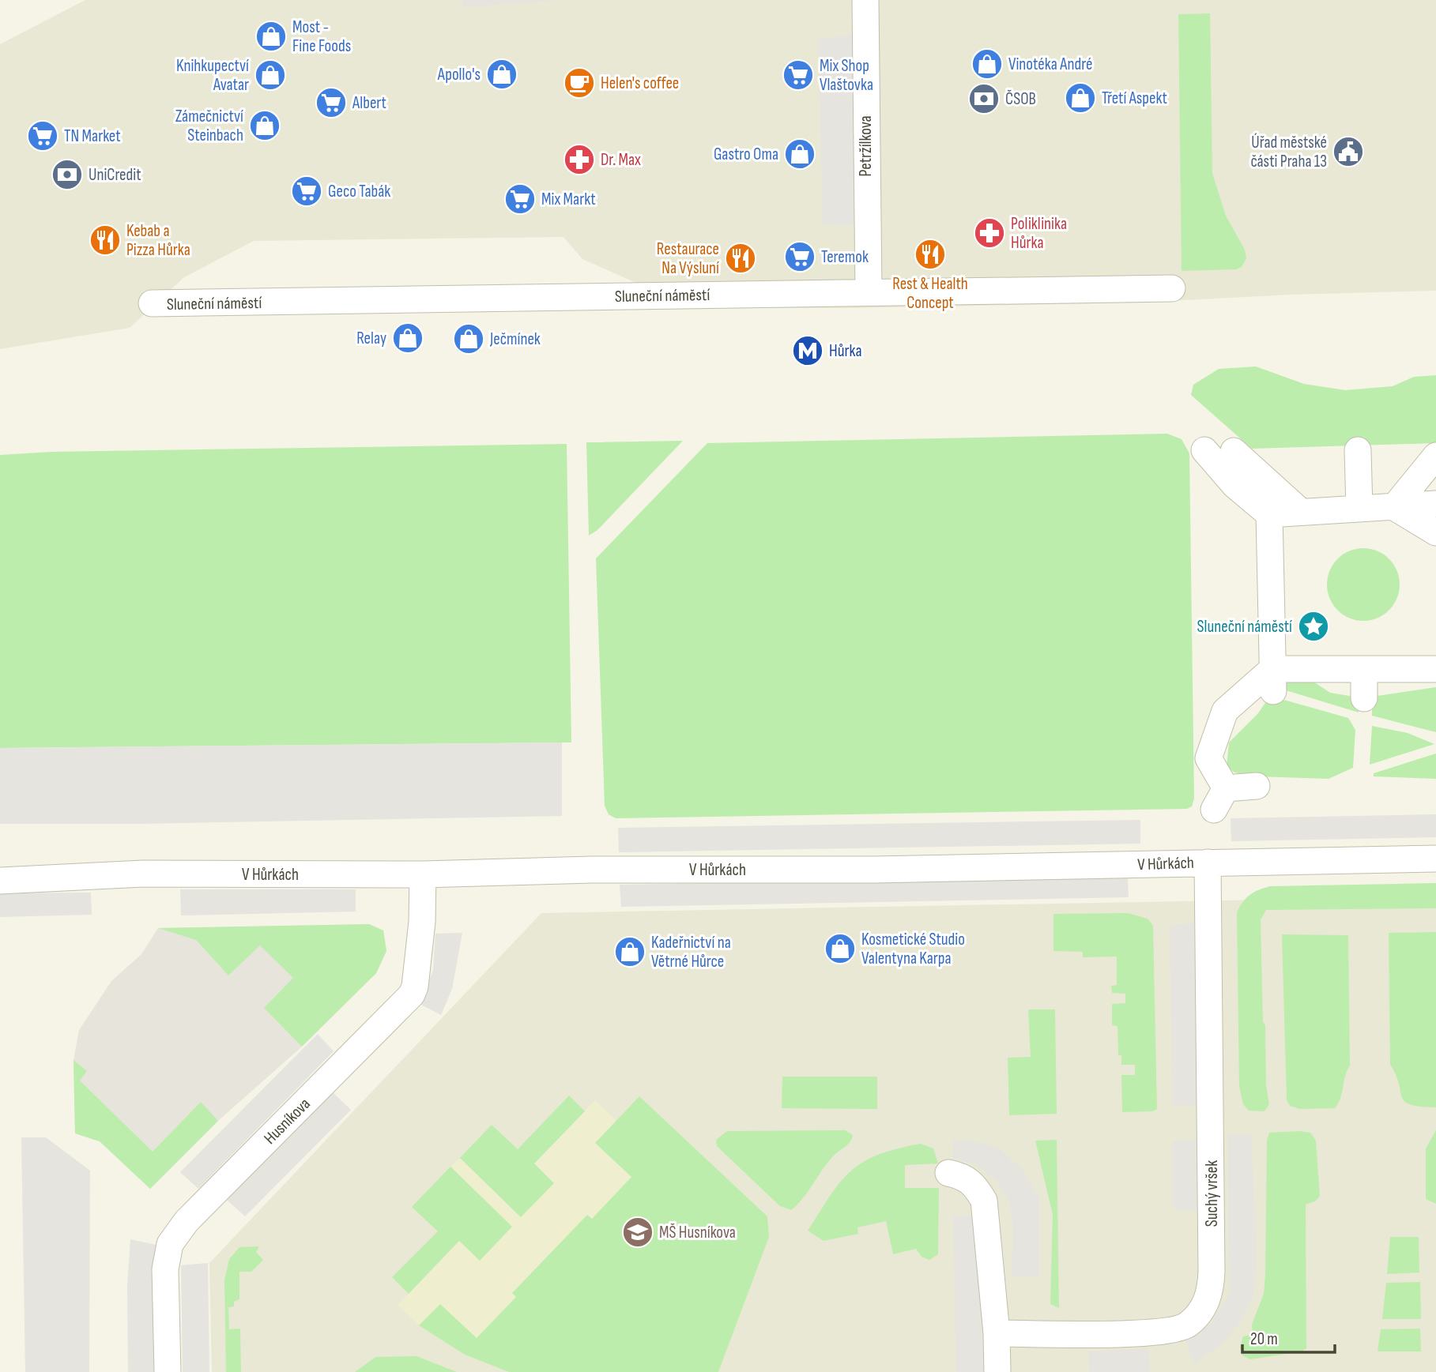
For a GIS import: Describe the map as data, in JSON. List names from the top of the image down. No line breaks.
{"streets":{"street":["Petržílkova","Sluneční náměstí","V Hůrkách","Husníkova","Suchý vršek"]},"crossings":[["Petržílkova","Sluneční náměstí"],["V Hůrkách","Husníkova"],["V Hůrkách","Suchý vršek"]],"places":{"shop":["Most - Fine Foods","Vinotéka André","Apollo's","Knihkupectví Avatar","Třetí Aspekt","Zámečnictví Steinbach","Gastro Oma","Relay","Ječmínek","Kosmetické Studio Valentyna Karpa","Kadeřnictví na Větrné Hůrce"],"supermarket":["Mix Shop Vlaštovka","Albert","TN Market","Geco Tabák","Mix Markt","Teremok"],"cafe":["Helen's coffee"],"bank":["ČSOB","UniCredit"],"public building":["Úřad městské části Praha 13"],"pharmacy":["Dr. Max","Poliklinika Hůrka"],"restaurant":["Kebab a Pizza Hůrka","Rest & Health Concept","Restaurace Na Výsluní"],"metro station":["Hůrka"],"place":["Sluneční náměstí"],"school or university":["MŠ Husníkova"]},"scale_bar":"20 m"}
